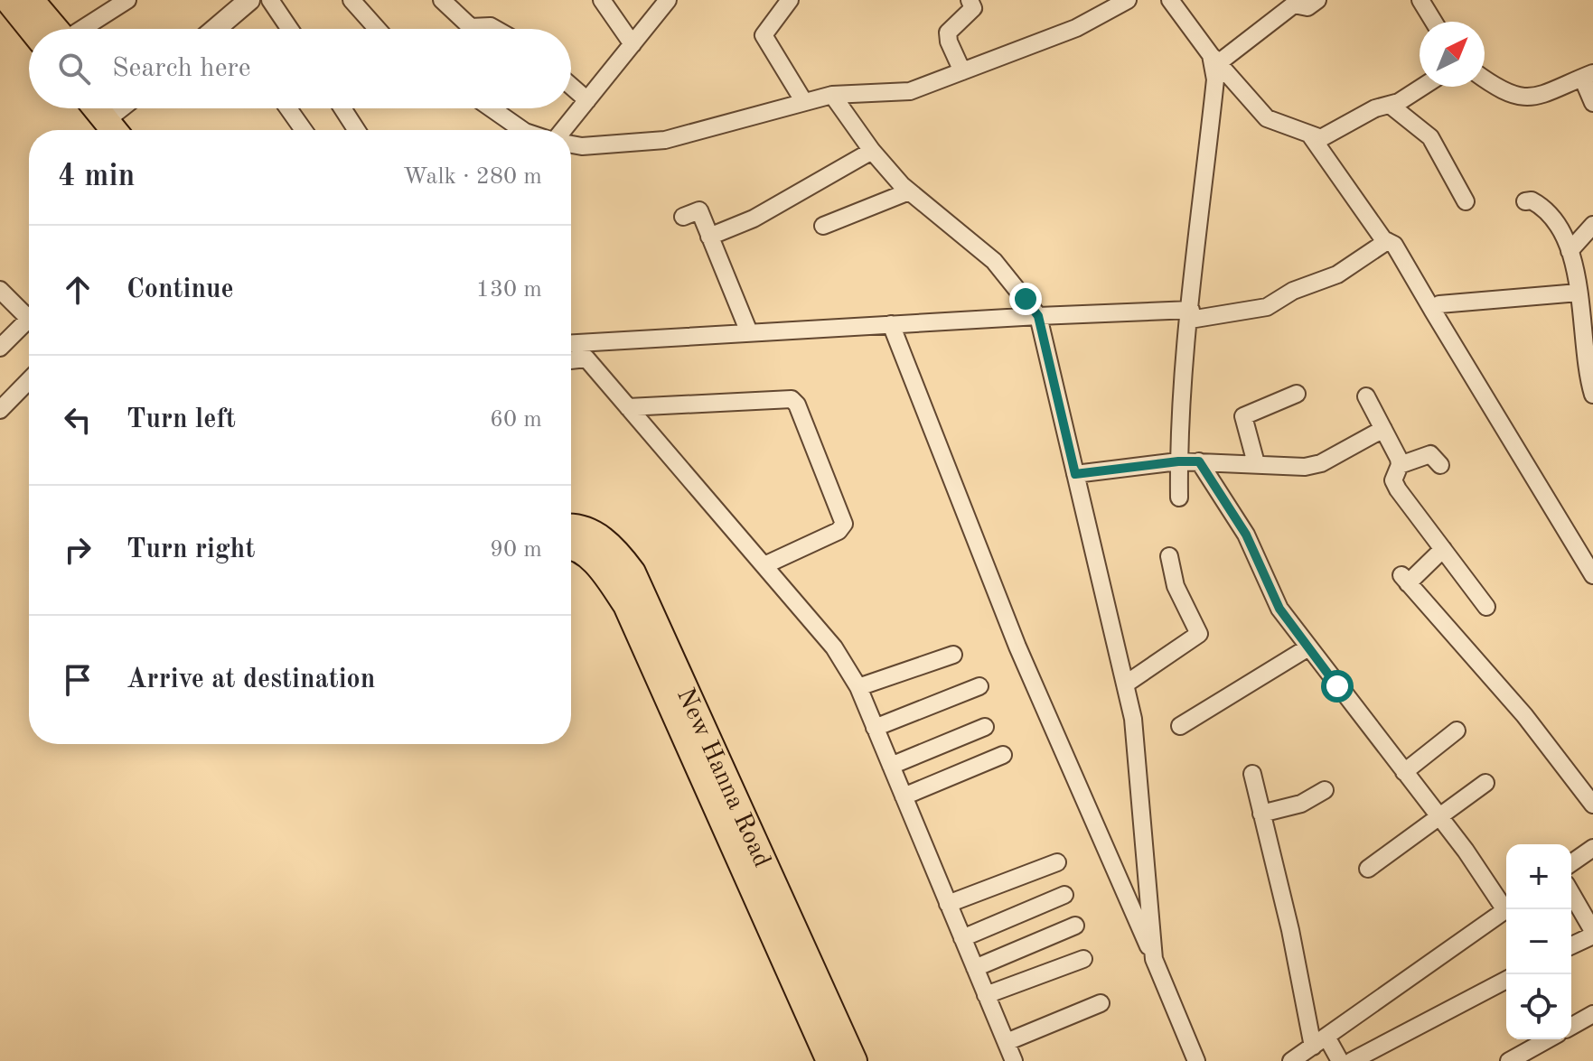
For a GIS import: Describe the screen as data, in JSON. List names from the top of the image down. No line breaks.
{"streets":{"main road":["New Hanna Road"]},"north":"top right","page":{"search":"Search here","heading":["4 min","Walk · 280 m"],"list":[["Continue","130 m"],["Turn left","60 m"],["Turn right","90 m"],"Arrive at destination"],"map_buttons":["+","−"]}}
